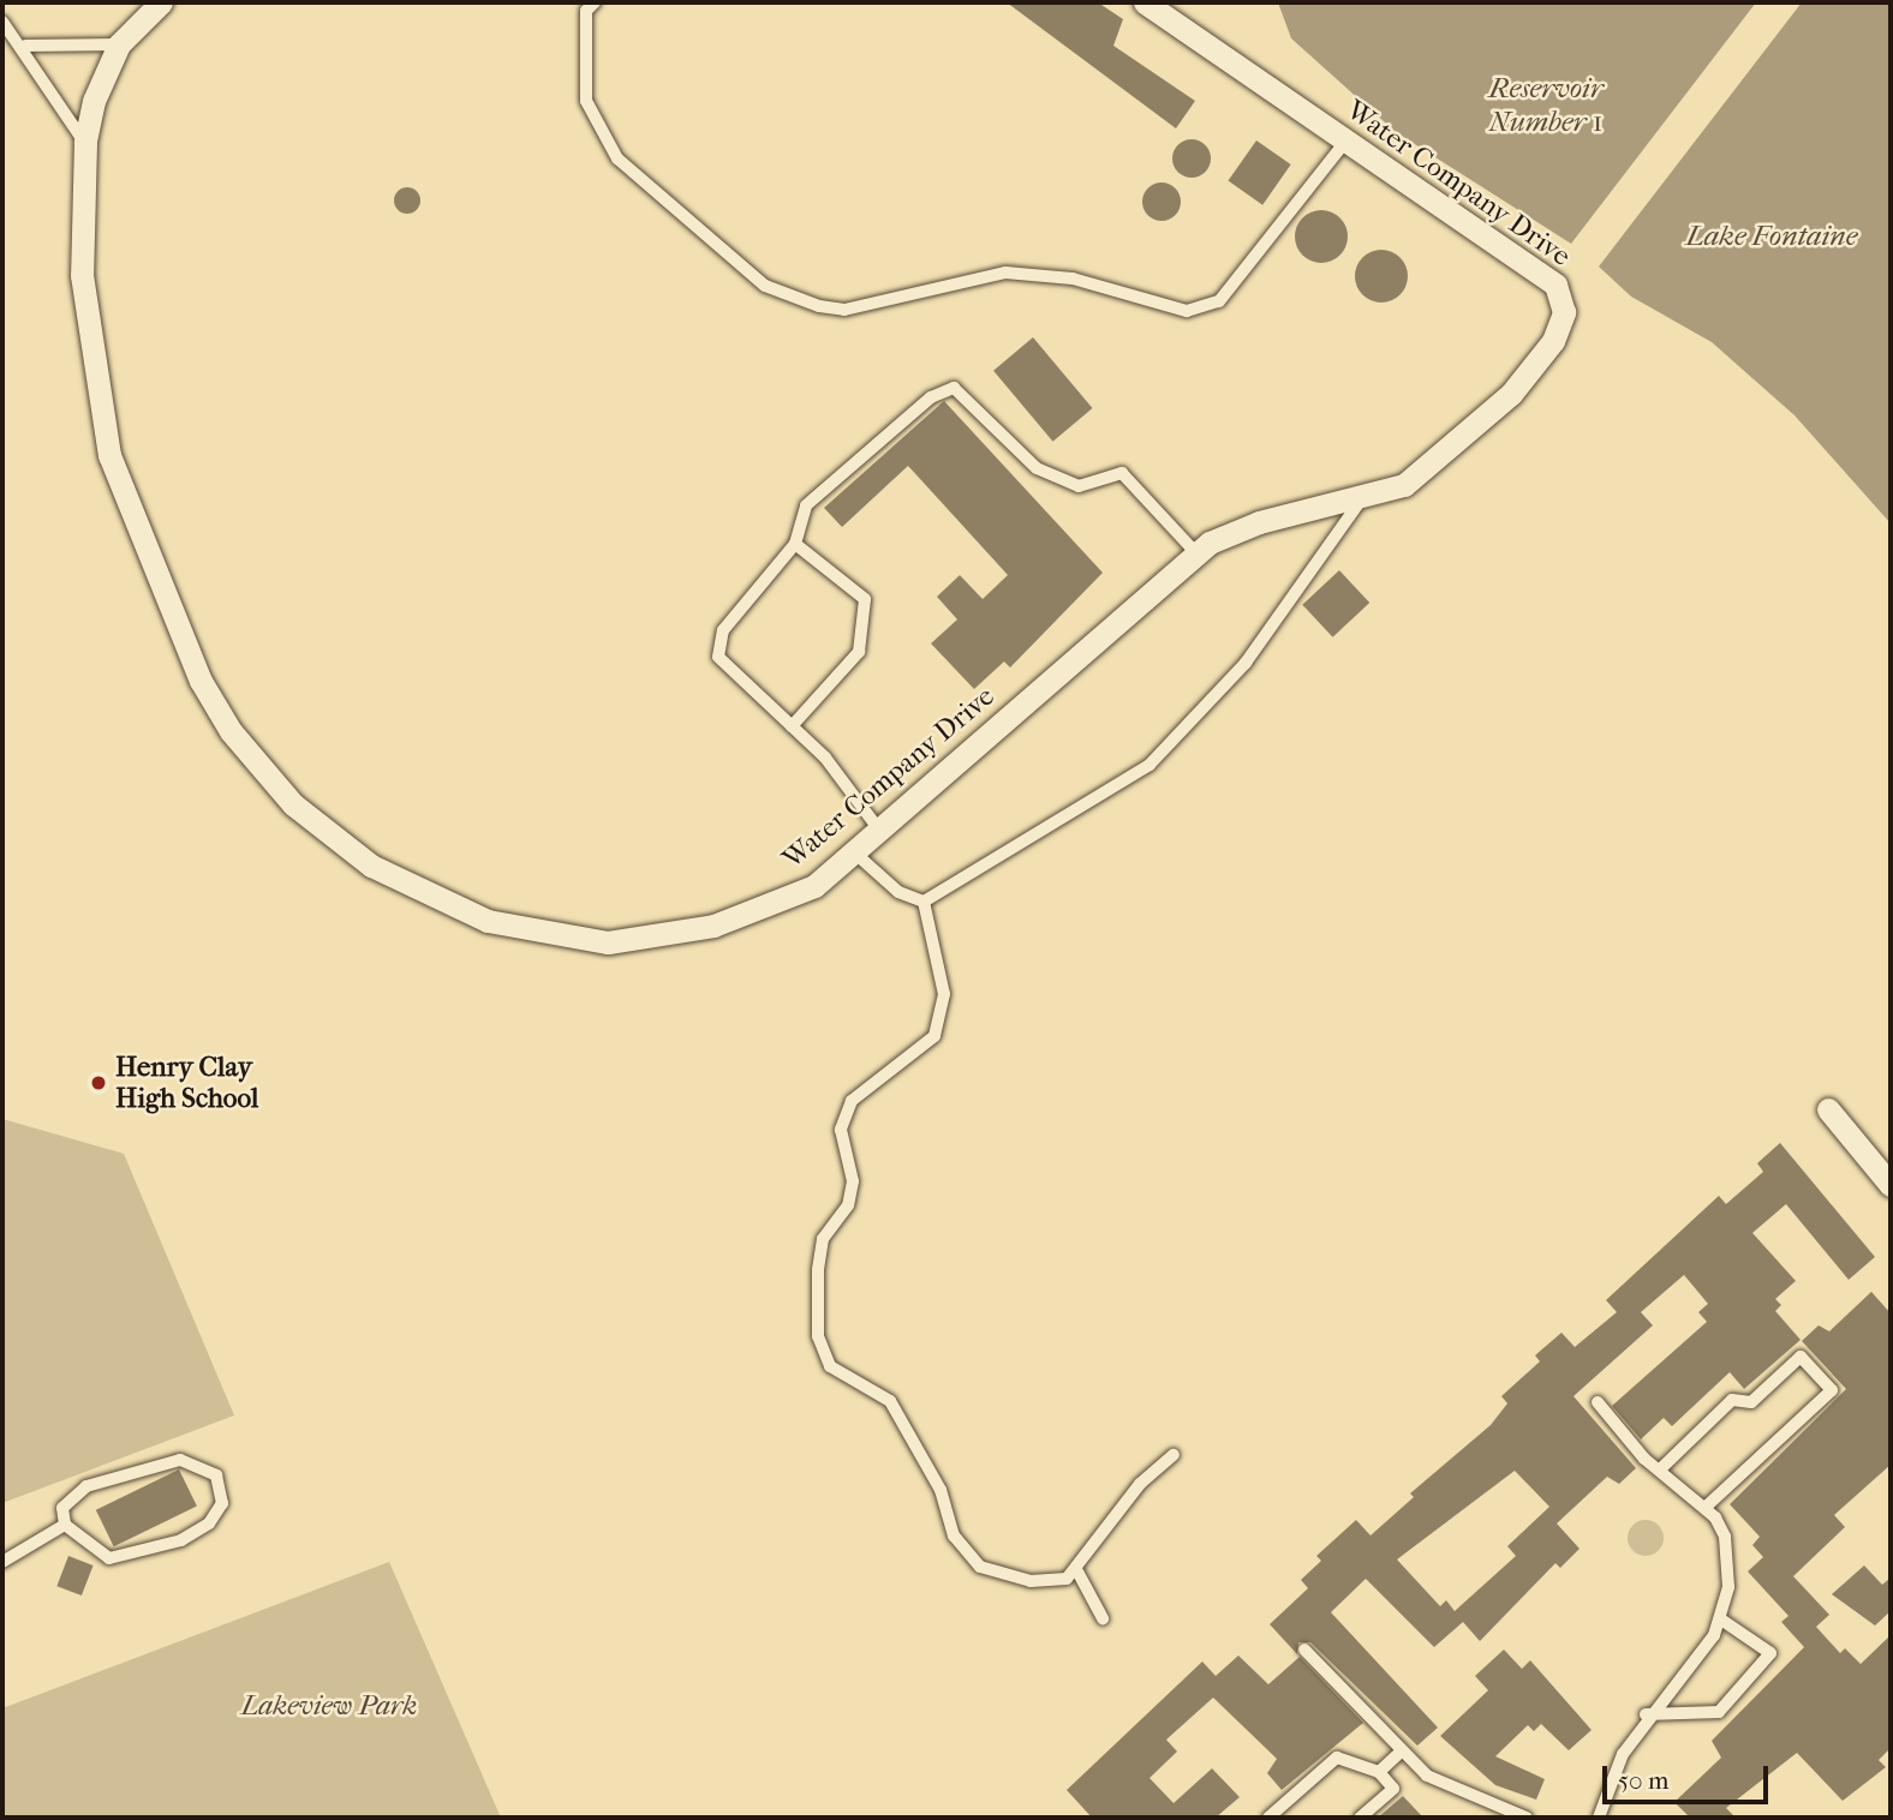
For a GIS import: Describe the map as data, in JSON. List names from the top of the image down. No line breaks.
{"streets":{"street":["Water Company Drive"]},"water":["Reservoir Number 1","Lake Fontaine"],"parks":["Lakeview Park"],"places":["Henry Clay High School"],"scale_bar":"50 m"}
